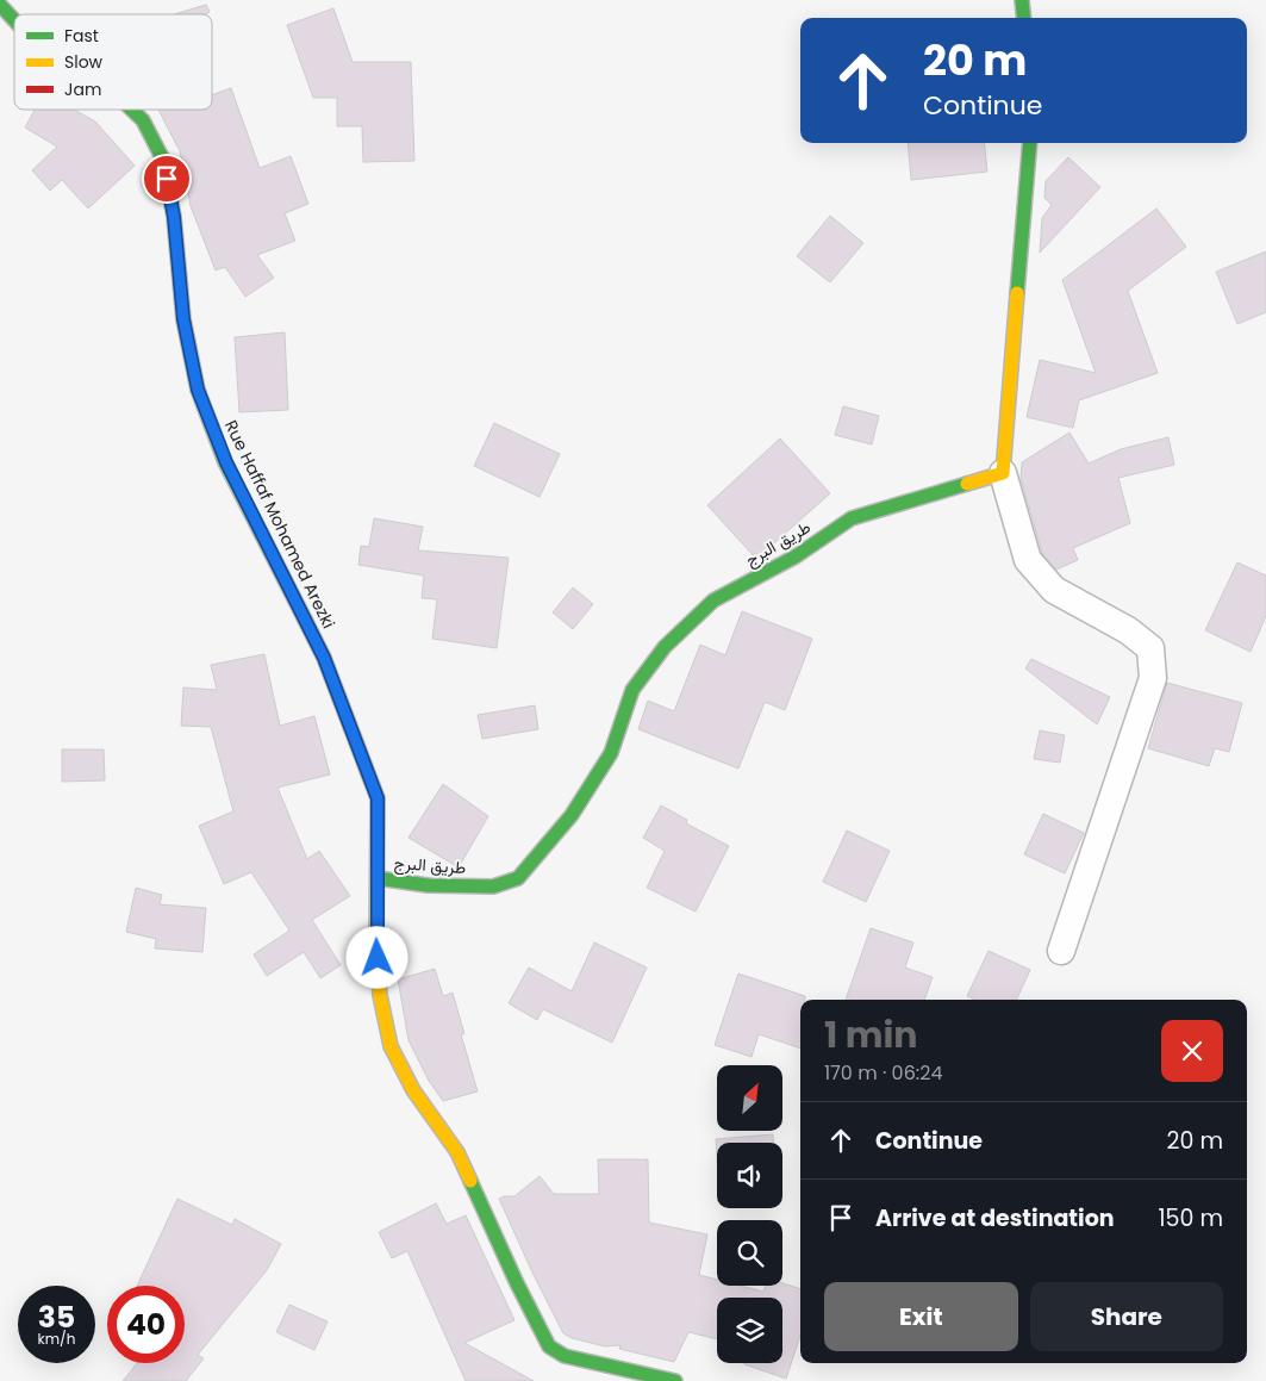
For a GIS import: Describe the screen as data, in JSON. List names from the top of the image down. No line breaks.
{"streets":{"street":["Rue Haffaf Mohamed Arezki","طريق البرج"]},"crossings":[["Rue Haffaf Mohamed Arezki","طريق البرج"]],"legend":["Fast","Slow","Jam"],"north":"top right","page":{"turn":["20 m","Continue"],"heading":["1 min","170 m · 06:24"],"list":[{"name":"Continue","value":"20 m"},{"name":"Arrive at destination","value":"150 m"}],"buttons":["Exit","Share"],"speed":"35 km/h","limit":"40"}}
